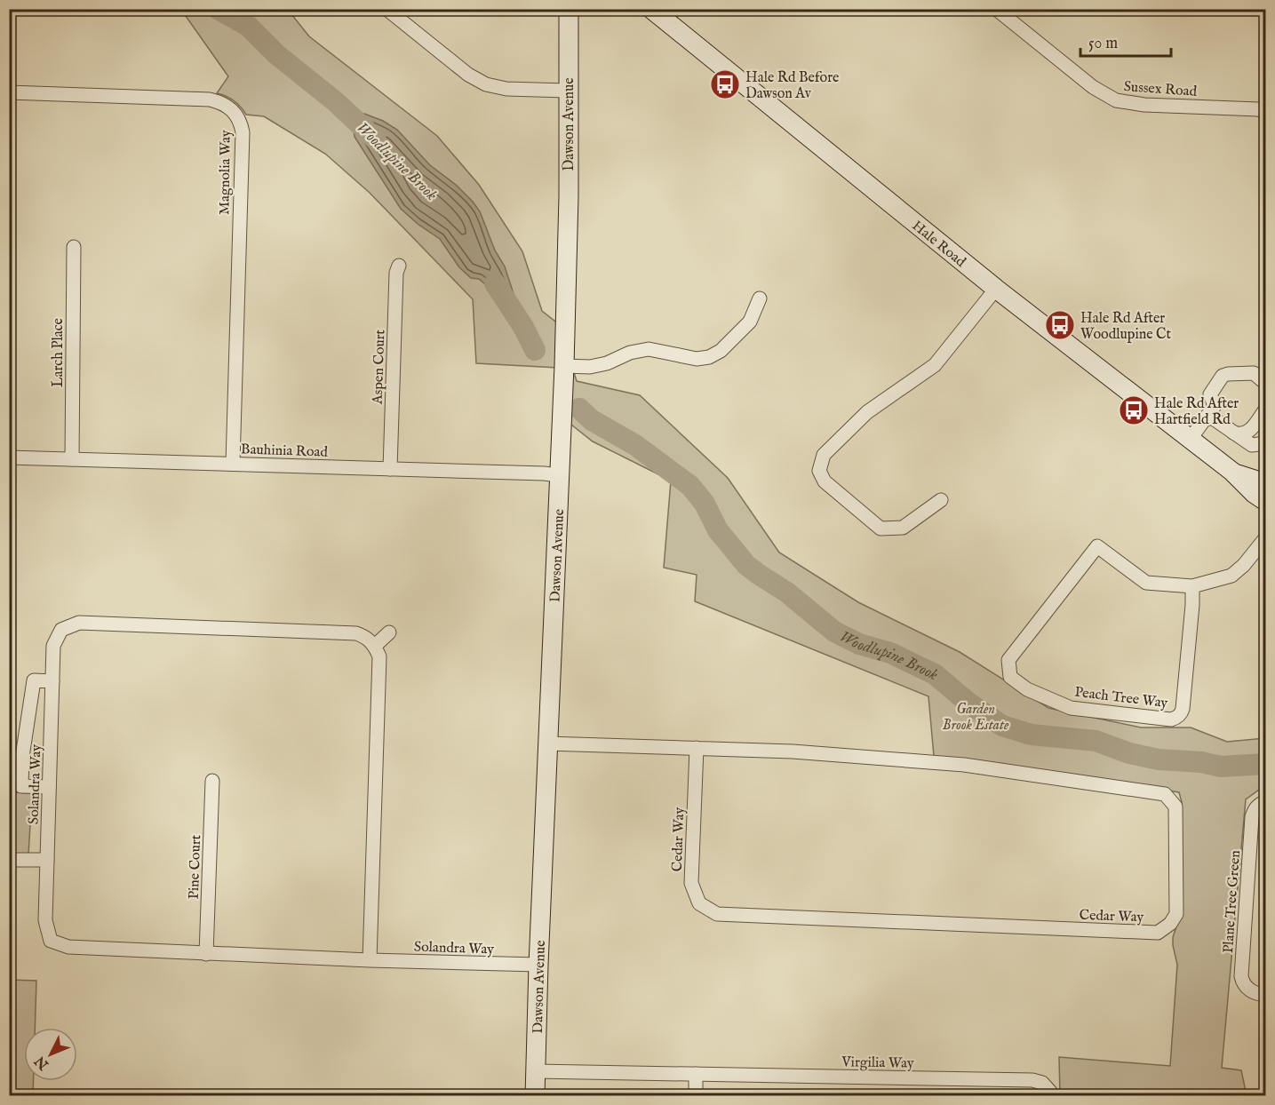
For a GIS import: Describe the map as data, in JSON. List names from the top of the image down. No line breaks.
{"streets":{"main road":["Dawson Avenue","Hale Road"],"street":["Sussex Road","Magnolia Way","Larch Place","Aspen Court","Bauhinia Road","Peach Tree Way","Solandra Way","Cedar Way","Pine Court","Plane Tree Green","Virgilia Way"]},"crossings":[["Dawson Avenue","Bauhinia Road"],["Dawson Avenue","Solandra Way"],["Dawson Avenue","Cedar Way"],["Dawson Avenue","Virgilia Way"],["Magnolia Way","Bauhinia Road"],["Larch Place","Bauhinia Road"],["Aspen Court","Bauhinia Road"],["Solandra Way","Pine Court"]],"water":["Woodlupine Brook"],"parks":["Garden Brook Estate"],"places":{"bus stop":["Hale Rd Before Dawson Av","Hale Rd After Woodlupine Ct","Hale Rd After Hartfield Rd"]},"scale_bar":"50 m","north":"bottom left"}
